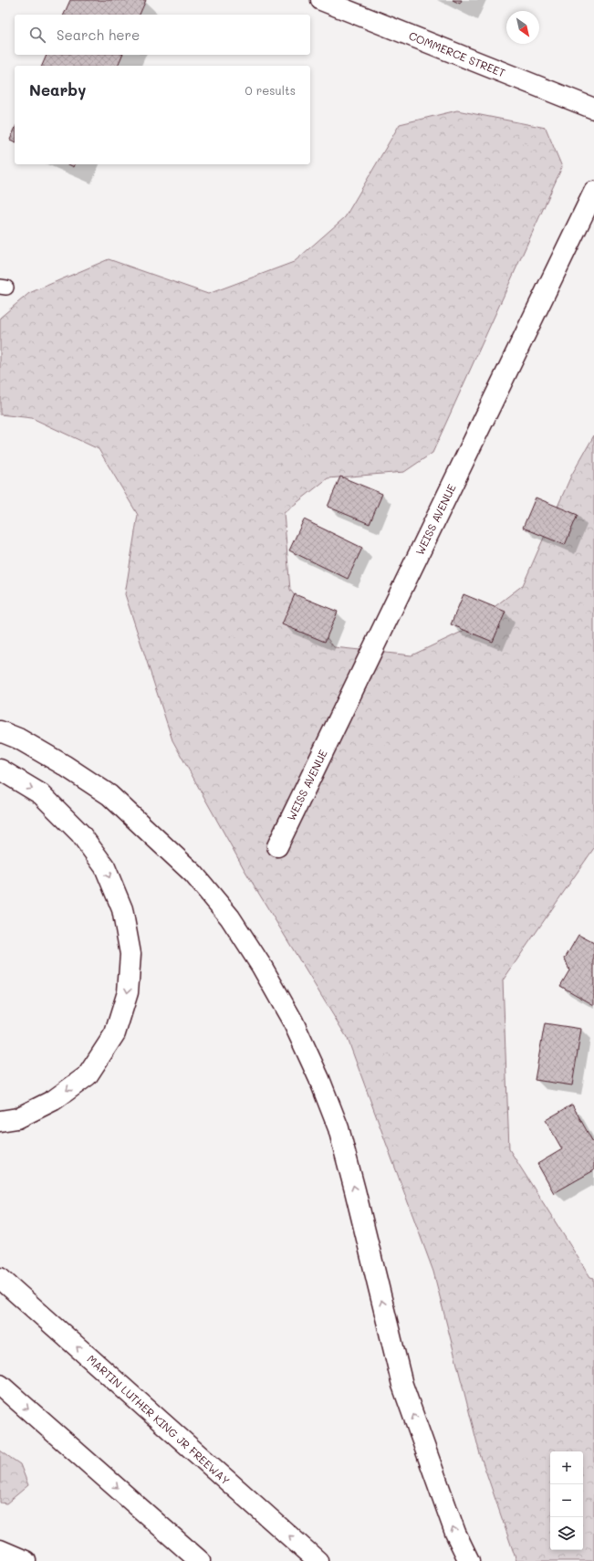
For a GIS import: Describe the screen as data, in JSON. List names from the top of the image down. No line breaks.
{"streets":{"main road":["COMMERCE STREET","WEISS AVENUE","MARTIN LUTHER KING JR FREEWAY"]},"north":"bottom right","page":{"search":"Search here","heading":["Nearby","0 results"],"map_buttons":["+","−"]}}
